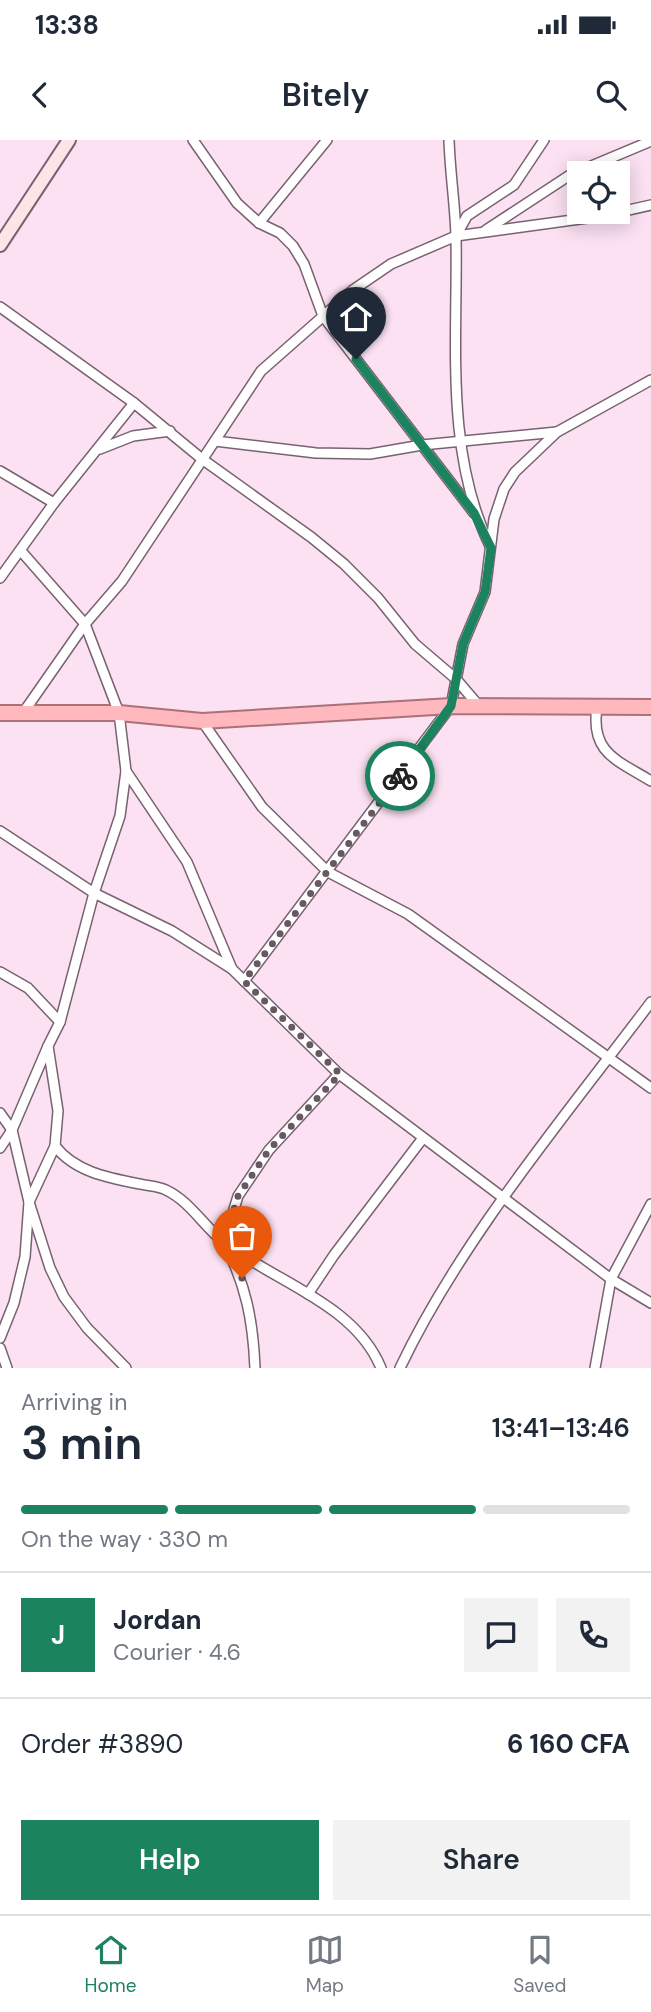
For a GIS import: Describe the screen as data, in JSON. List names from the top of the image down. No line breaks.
{"page":{"status":"13:38","header":"Bitely","heading":["3 min","Arriving in","13:41–13:46"],"panel":["Jordan","Courier · 4.6","Order #3890","6 160 CFA"],"bar":"On the way · 330 m","round":"J","buttons":["Help","Share"],"tabs":["Home","Map","Saved"]}}
